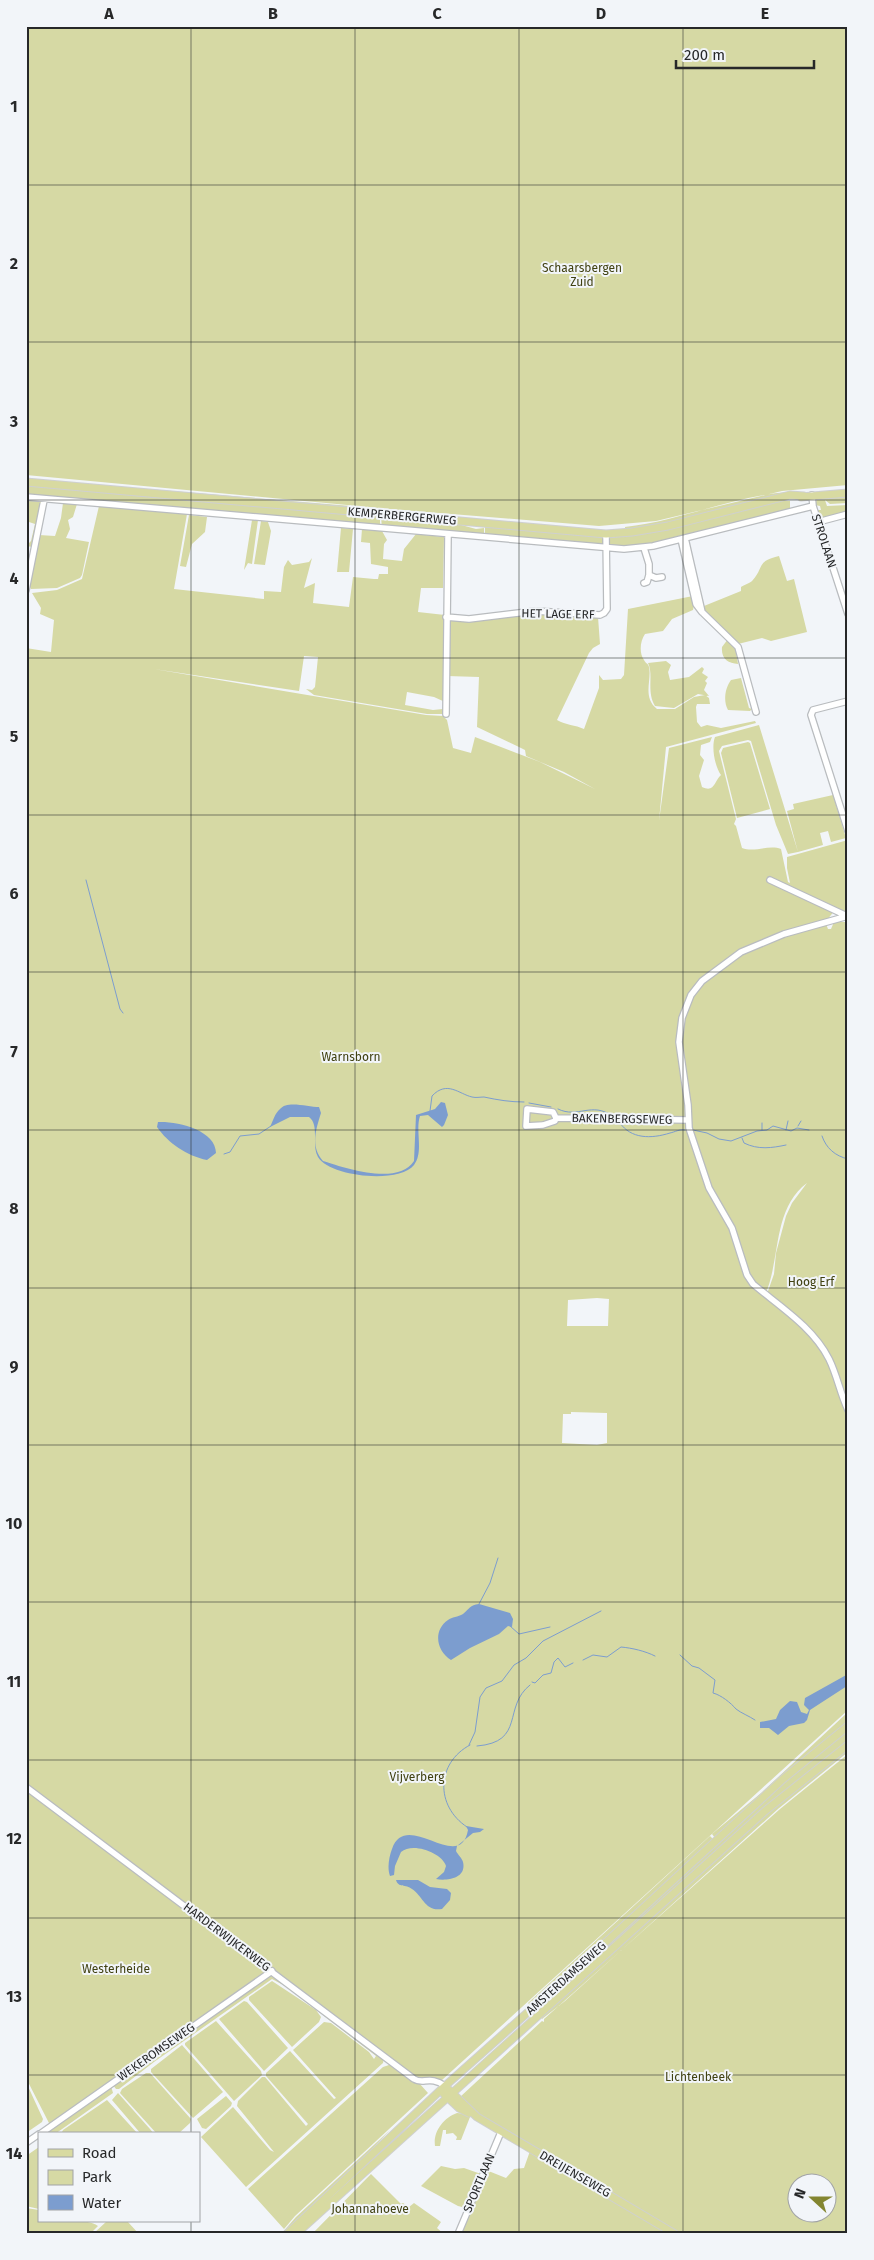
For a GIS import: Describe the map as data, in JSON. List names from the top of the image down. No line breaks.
{"streets":{"main road":["KEMPERBERGERWEG","AMSTERDAMSEWEG","DREIJENSEWEG"],"street":["STROLAAN","HET LAGE ERF","BAKENBERGSEWEG","HARDERWIJKERWEG","WEKEROMSEWEG","SPORTLAAN"]},"crossings":[["KEMPERBERGERWEG","STROLAAN"],["KEMPERBERGERWEG","HET LAGE ERF"],["HARDERWIJKERWEG","AMSTERDAMSEWEG"],["HARDERWIJKERWEG","WEKEROMSEWEG"],["HARDERWIJKERWEG","DREIJENSEWEG"],["AMSTERDAMSEWEG","DREIJENSEWEG"],["DREIJENSEWEG","SPORTLAAN"]],"parks":["Schaarsbergen Zuid","Warnsborn","Hoog Erf","Vijverberg","Westerheide","Lichtenbeek","Johannahoeve"],"legend":["Road","Park","Water"],"scale_bar":"200 m","north":"left","grid":{"columns":["A","B","C","D","E"],"rows":["1","2","3","4","5","6","7","8","9","10","11","12","13","14"]}}
